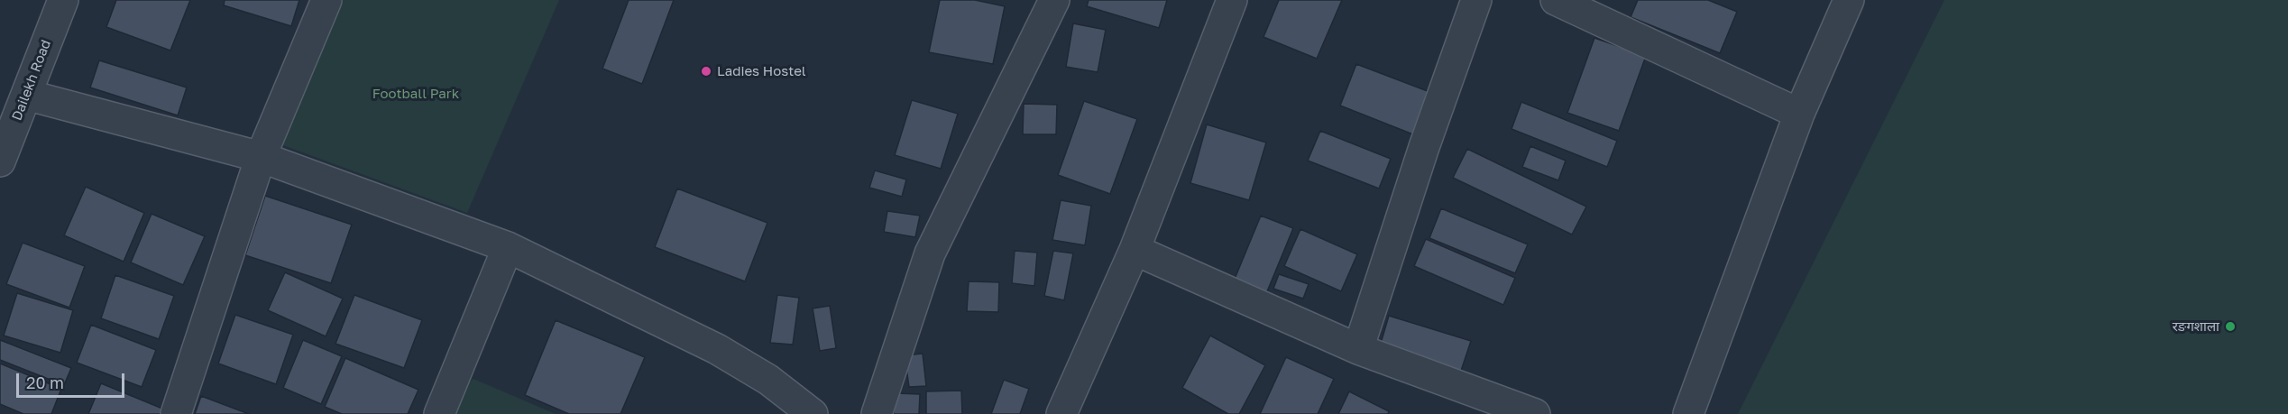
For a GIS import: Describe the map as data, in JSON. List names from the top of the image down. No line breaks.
{"streets":{"street":["Dailekh Road"]},"parks":["Football Park"],"places":["Ladies Hostel","रङगशाला"],"scale_bar":"20 m"}
